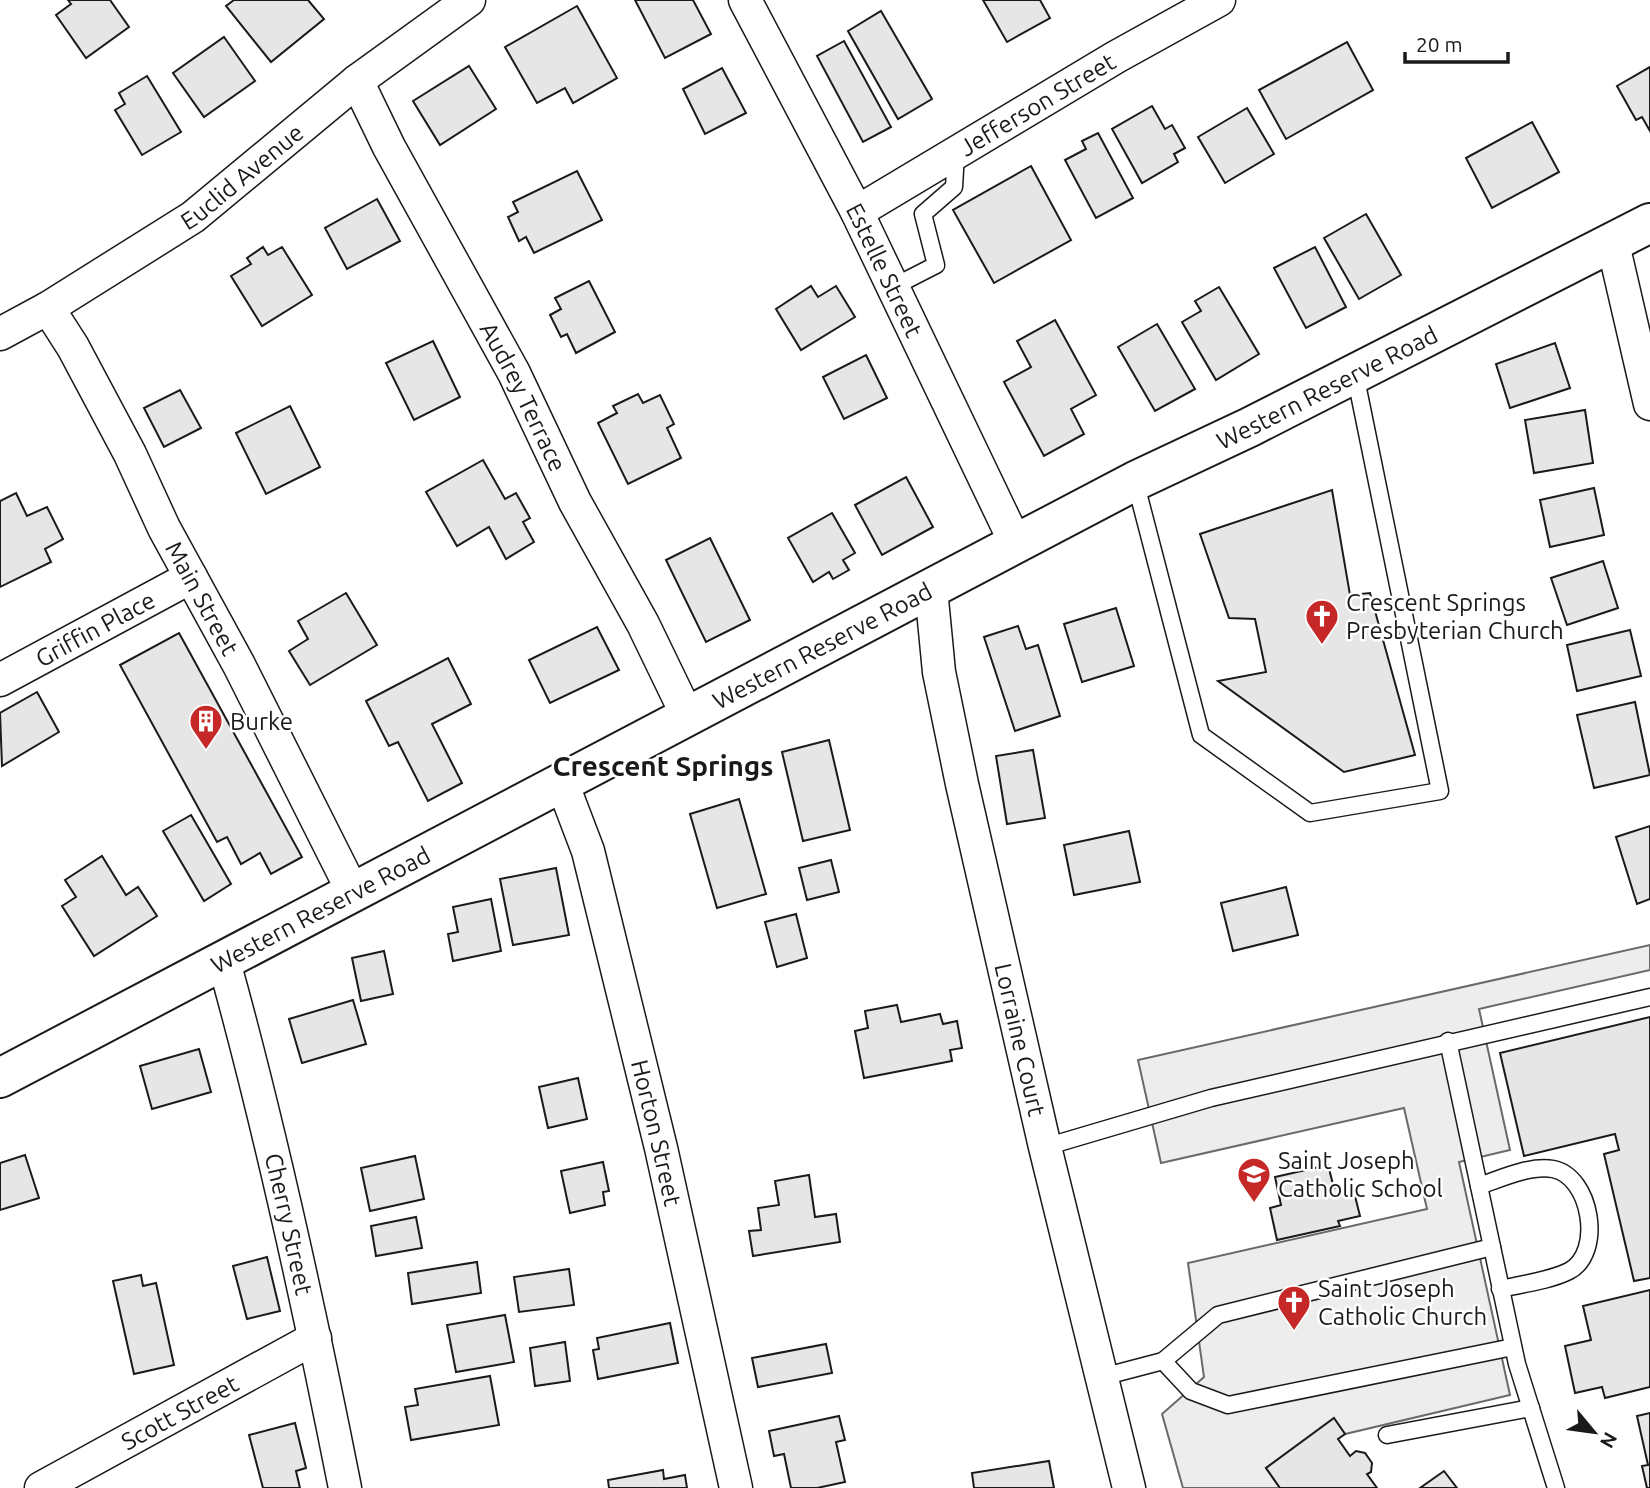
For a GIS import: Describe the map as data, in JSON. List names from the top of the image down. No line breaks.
{"streets":{"street":["Jefferson Street","Euclid Avenue","Estelle Street","Western Reserve Road","Audrey Terrace","Main Street","Griffin Place","Lorraine Court","Horton Street","Cherry Street","Scott Street"]},"crossings":[["Jefferson Street","Estelle Street"],["Euclid Avenue","Audrey Terrace"],["Euclid Avenue","Main Street"],["Estelle Street","Western Reserve Road"],["Western Reserve Road","Audrey Terrace"],["Western Reserve Road","Main Street"],["Western Reserve Road","Lorraine Court"],["Western Reserve Road","Horton Street"],["Western Reserve Road","Cherry Street"],["Main Street","Griffin Place"],["Cherry Street","Scott Street"]],"districts":["Crescent Springs"],"places":{"church":["Crescent Springs Presbyterian Church","Saint Joseph Catholic Church"],"building":["Burke"],"school or university":["Saint Joseph Catholic School"]},"scale_bar":"20 m","north":"bottom right"}
